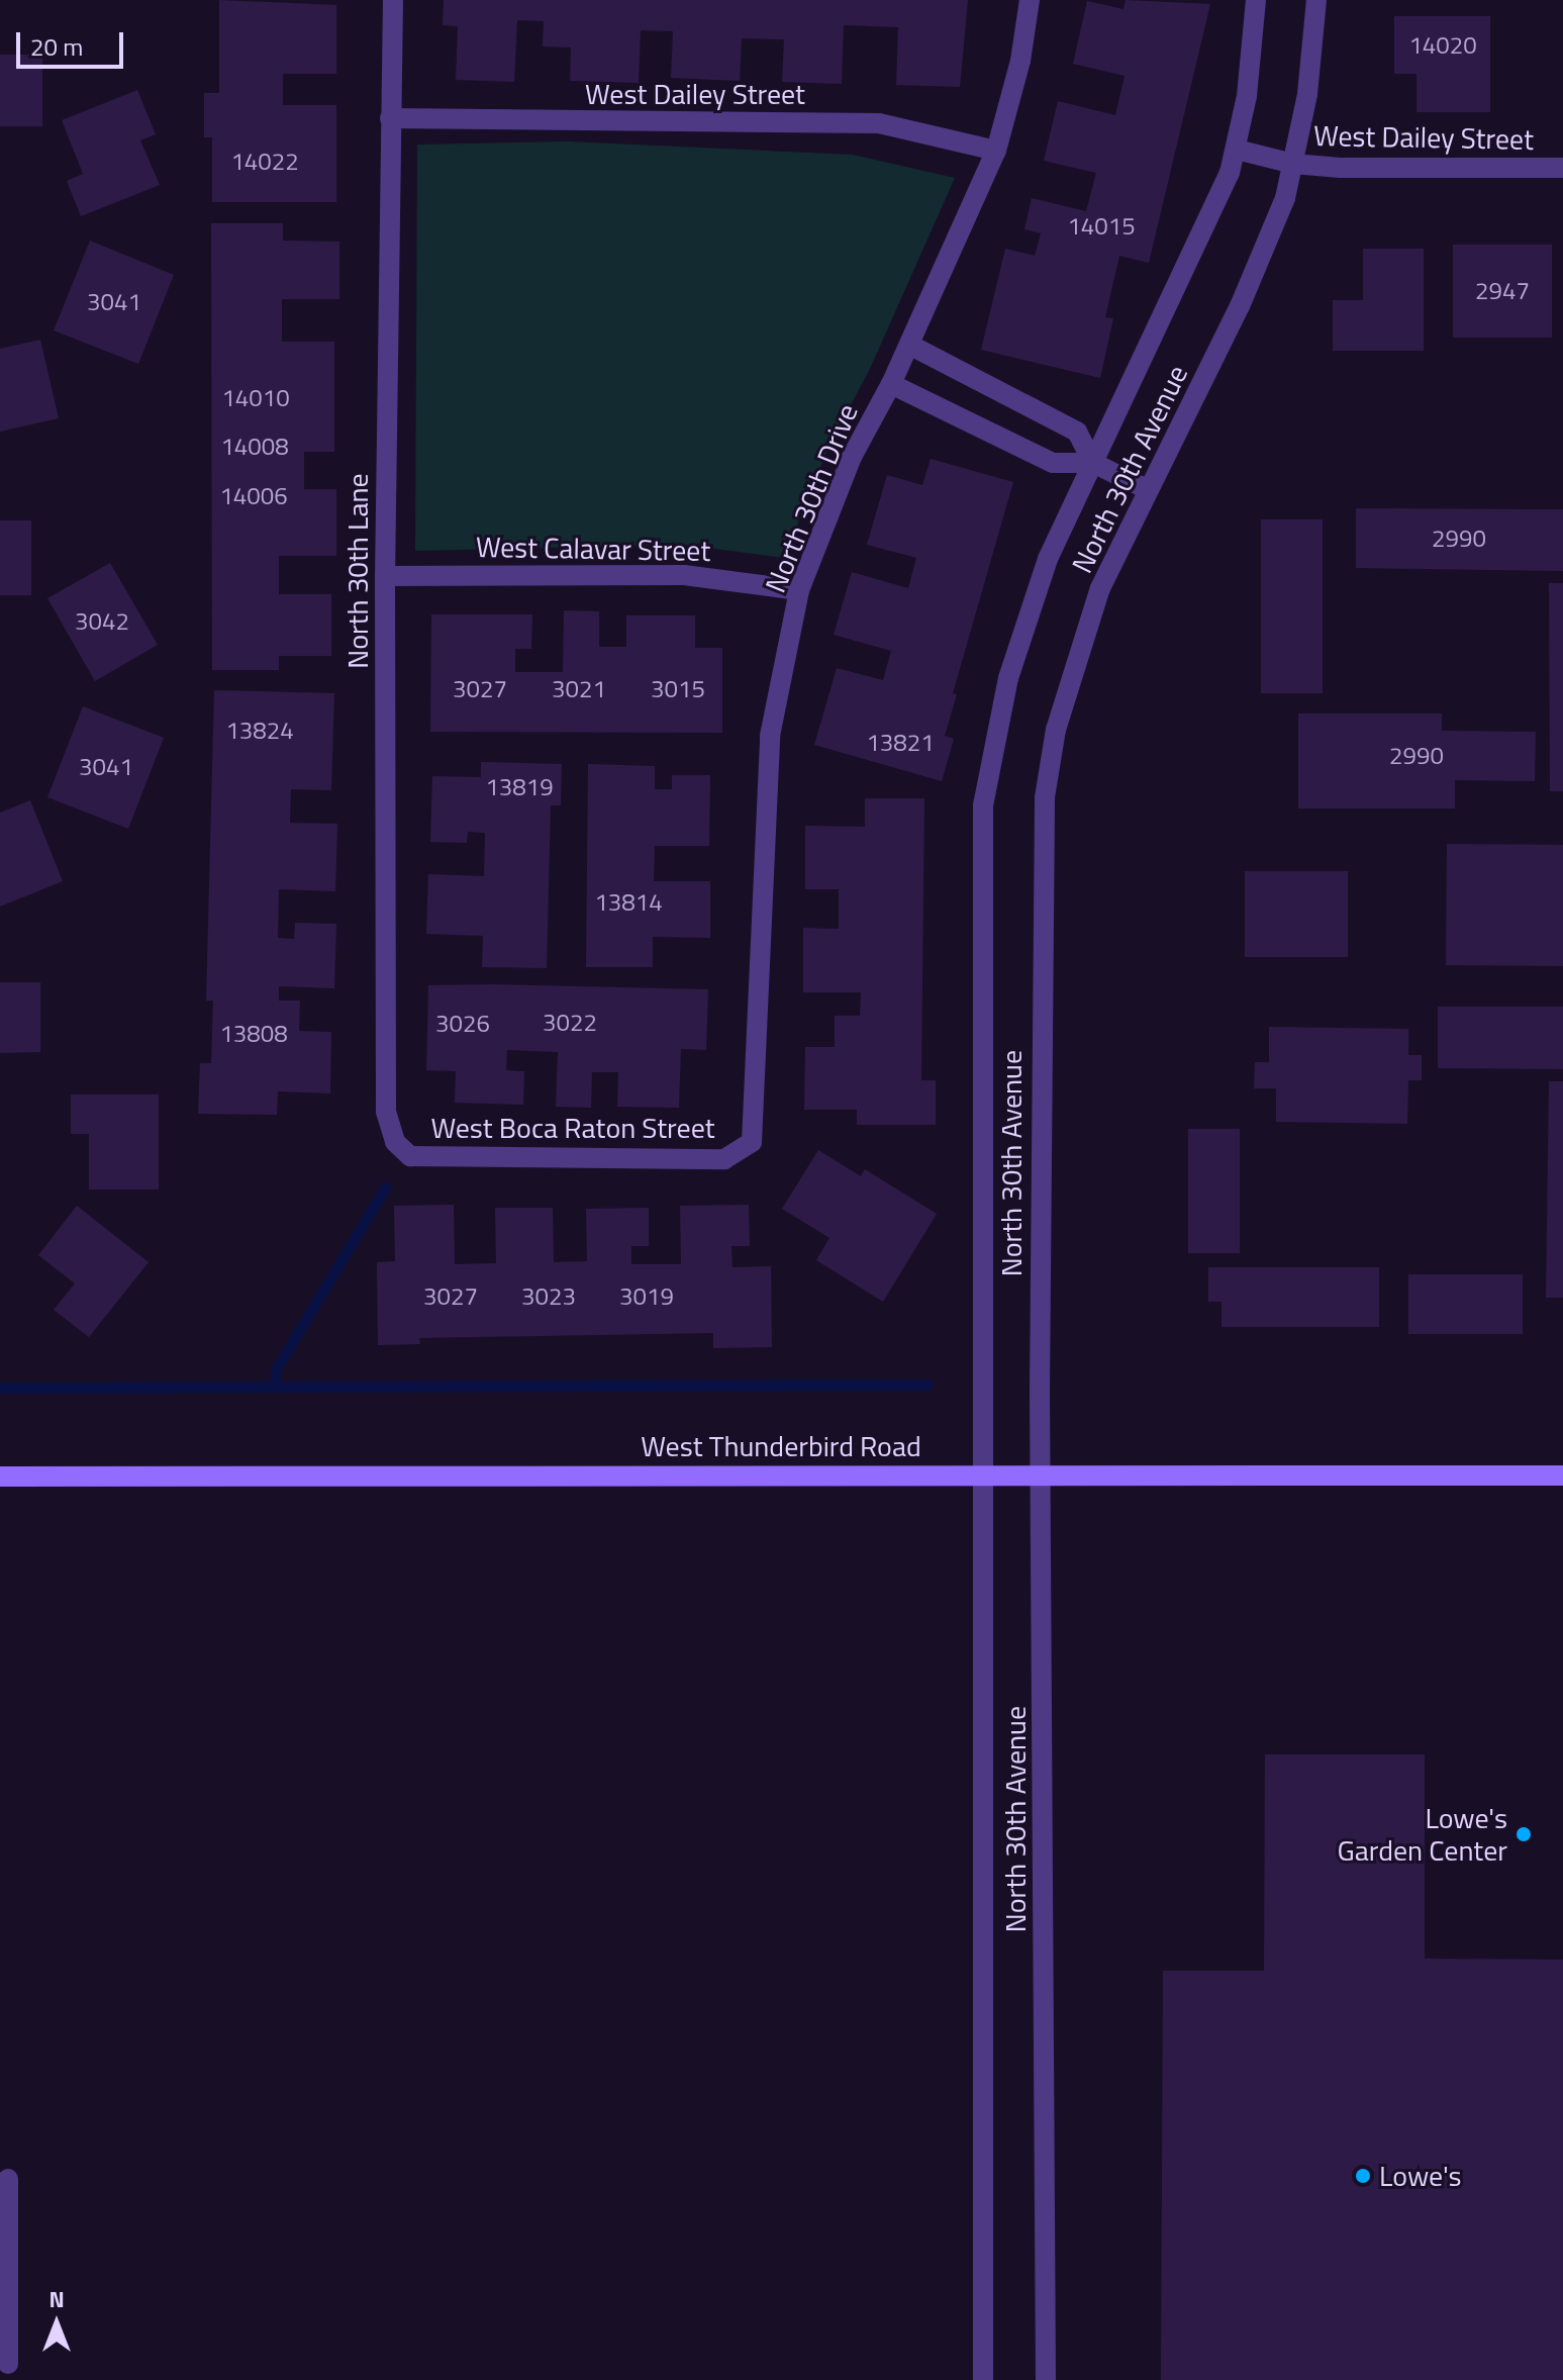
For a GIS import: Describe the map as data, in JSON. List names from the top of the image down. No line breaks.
{"streets":{"main road":["West Thunderbird Road"],"street":["West Dailey Street","North 30th Avenue","North 30th Drive","West Calavar Street","North 30th Lane","West Boca Raton Street"]},"crossings":[["West Dailey Street","North 30th Avenue"],["West Dailey Street","North 30th Drive"],["West Dailey Street","North 30th Lane"],["North 30th Avenue","West Thunderbird Road"],["North 30th Drive","West Calavar Street"],["North 30th Drive","West Boca Raton Street"],["West Calavar Street","North 30th Lane"],["North 30th Lane","West Boca Raton Street"]],"places":["Lowe's Garden Center","Lowe's"],"house_numbers":["14020","14022","14015","2947","3041","14010","14008","14006","2990","3042","3027","3021","3015","13824","13821","2990","3041","13819","13814","3022","3026","13808","3027","3023","3019"],"scale_bar":"20 m","north":"top"}
